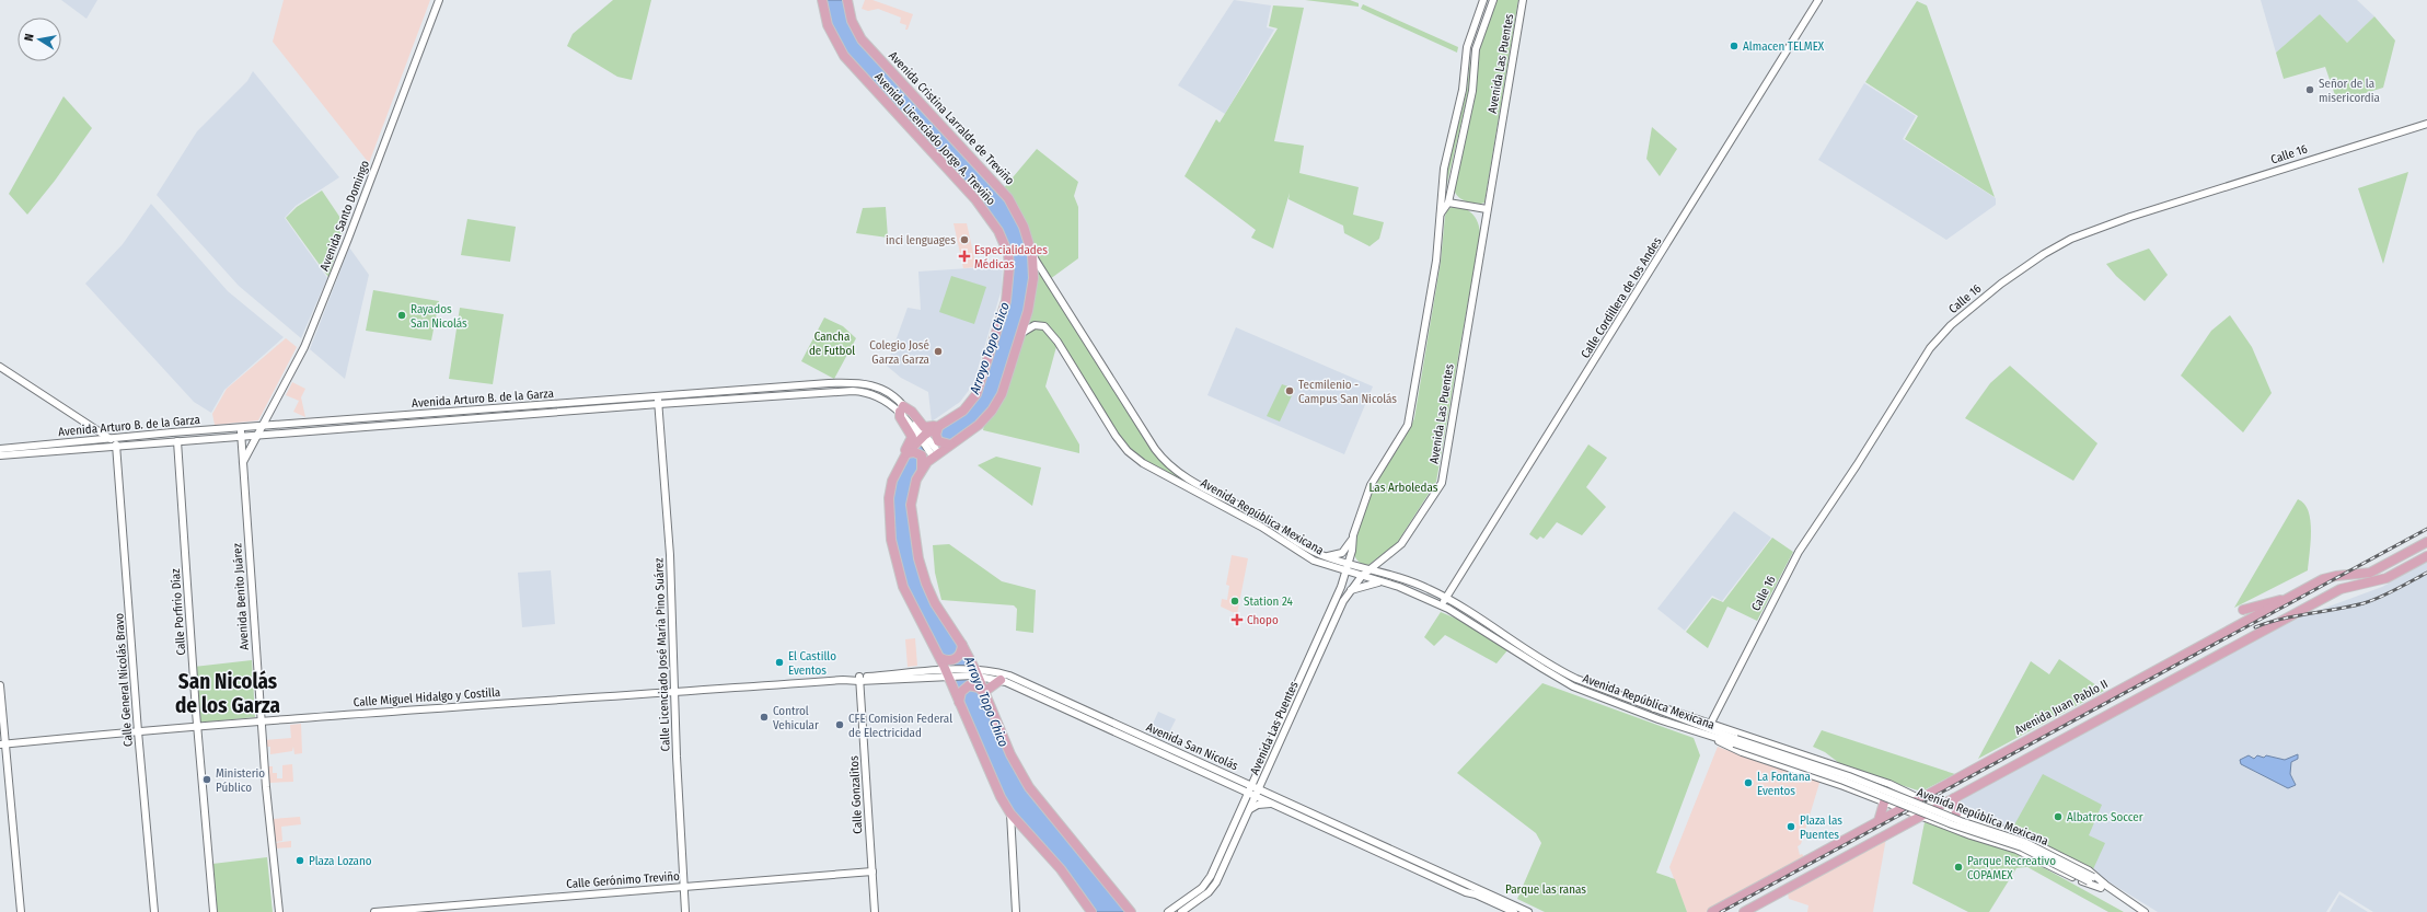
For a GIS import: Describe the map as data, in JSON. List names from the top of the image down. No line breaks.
{"streets":{"main road":["Avenida Cristina Larralde de Treviño","Avenida Licenciado Jorge A. Treviño","Avenida Juan Pablo II"],"street":["Avenida Las Puentes","Calle 16","Avenida Santo Domingo","Calle Cordillera de los Andes","Avenida Arturo B. de la Garza","Avenida República Mexicana","Avenida Benito Juárez","Calle Porfirio Díaz","Calle Licenciado José María Pino Suárez","Calle General Nicolás Bravo","Calle Miguel Hidalgo y Costilla","Avenida San Nicolás","Calle Gonzalitos","Calle Gerónimo Treviño"]},"crossings":[["Avenida Las Puentes","Avenida República Mexicana"],["Avenida Las Puentes","Avenida San Nicolás"],["Avenida Cristina Larralde de Treviño","Avenida Arturo B. de la Garza"],["Avenida Cristina Larralde de Treviño","Avenida República Mexicana"],["Avenida Cristina Larralde de Treviño","Avenida San Nicolás"],["Calle 16","Avenida República Mexicana"],["Avenida Santo Domingo","Avenida Arturo B. de la Garza"],["Calle Cordillera de los Andes","Avenida República Mexicana"],["Avenida Arturo B. de la Garza","Avenida Benito Juárez"],["Avenida Arturo B. de la Garza","Calle Porfirio Díaz"],["Avenida Arturo B. de la Garza","Calle Licenciado José María Pino Suárez"],["Avenida Arturo B. de la Garza","Calle General Nicolás Bravo"],["Avenida República Mexicana","Avenida Juan Pablo II"],["Avenida Benito Juárez","Calle Miguel Hidalgo y Costilla"],["Calle Porfirio Díaz","Calle Miguel Hidalgo y Costilla"],["Calle Licenciado José María Pino Suárez","Calle Miguel Hidalgo y Costilla"],["Calle Licenciado José María Pino Suárez","Calle Gerónimo Treviño"],["Calle General Nicolás Bravo","Calle Miguel Hidalgo y Costilla"],["Calle Miguel Hidalgo y Costilla","Avenida San Nicolás"],["Calle Miguel Hidalgo y Costilla","Calle Gonzalitos"],["Avenida San Nicolás","Calle Gonzalitos"],["Calle Gonzalitos","Calle Gerónimo Treviño"]],"districts":["San Nicolás de los Garza"],"water":["Arroyo Topo Chico"],"parks":["Cancha de Futbol","Las Arboledas","Parque las ranas"],"places":{"other":["Almacen TELMEX","Señor de la misericordia","inci lenguages","Rayados San Nicolás","Colegio José Garza Garza","Tecmilenio - Campus San Nicolás","Station 24","El Castillo Eventos","Control Vehicular","CFE Comision Federal de Electricidad","Ministerio Público","La Fontana Eventos","Albatros Soccer","Plaza las Puentes","Plaza Lozano","Parque Recreativo COPAMEX"],"health":["Especialidades Médicas","Chopo"]},"north":"left"}
